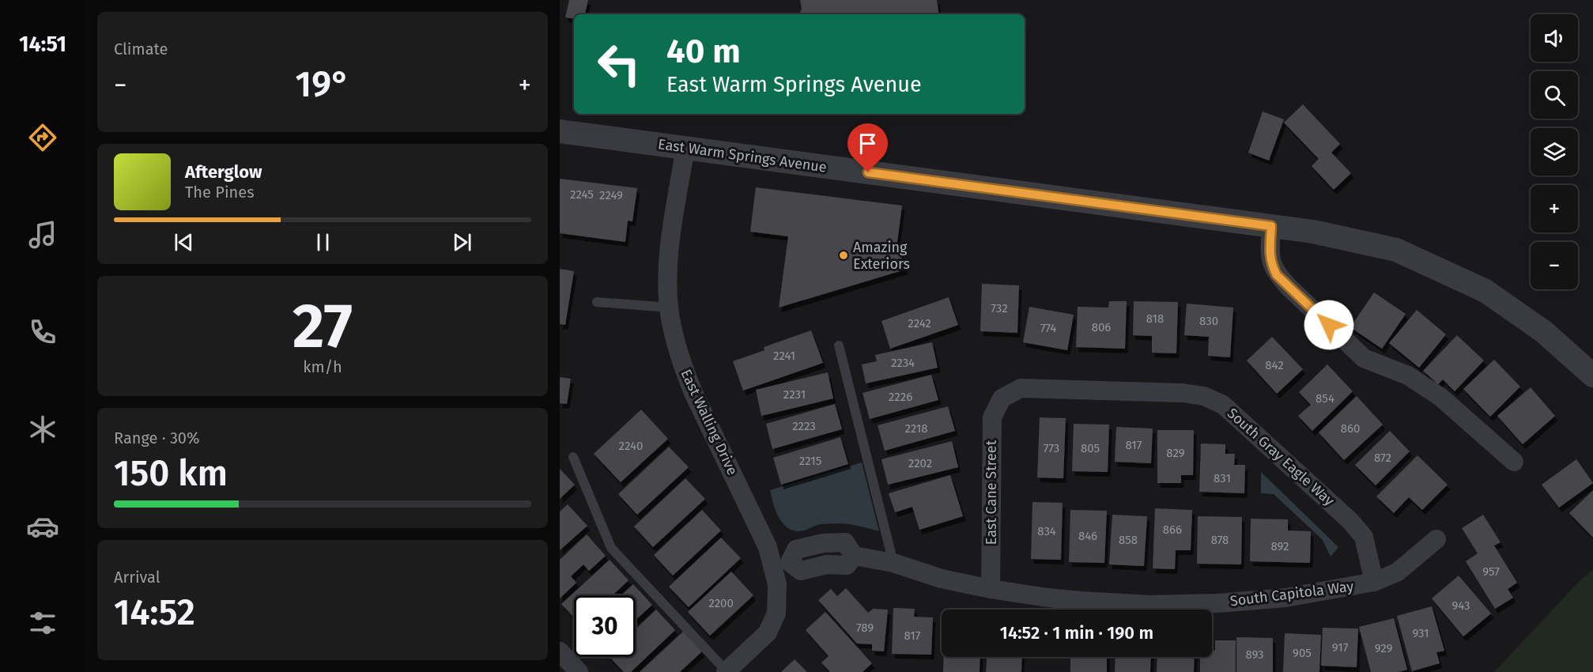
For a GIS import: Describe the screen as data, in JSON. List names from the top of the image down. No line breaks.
{"streets":{"street":["East Warm Springs Avenue","East Walling Drive","South Gray Eagle Way","East Cane Street","South Capitola Way"]},"crossings":[["East Warm Springs Avenue","East Walling Drive"],["East Walling Drive","South Capitola Way"],["South Gray Eagle Way","East Cane Street"],["South Gray Eagle Way","South Capitola Way"],["East Cane Street","South Capitola Way"]],"places":["Amazing Exteriors"],"house_numbers":["2245","2249","732","818","830","2242","806","774","2241","2234","842","2231","2226","854","2223","2218","860","817","2240","773","805","829","872","2215","2202","831","866","834","846","858","878","892","957","2200","943","789","931","817","917","929","905","893"],"page":{"tabs":"14:51","tile":["Climate",["27","km/h"],["Range · 30%","150 km"],["Arrival","14:52"]],"map_buttons":["+","−"],"turn":["40 m","East Warm Springs Avenue"],"heat":["−","19°","+"],"song":["Afterglow","The Pines"],"limit":"30","trip":"14:52 · 1 min · 190 m"}}
